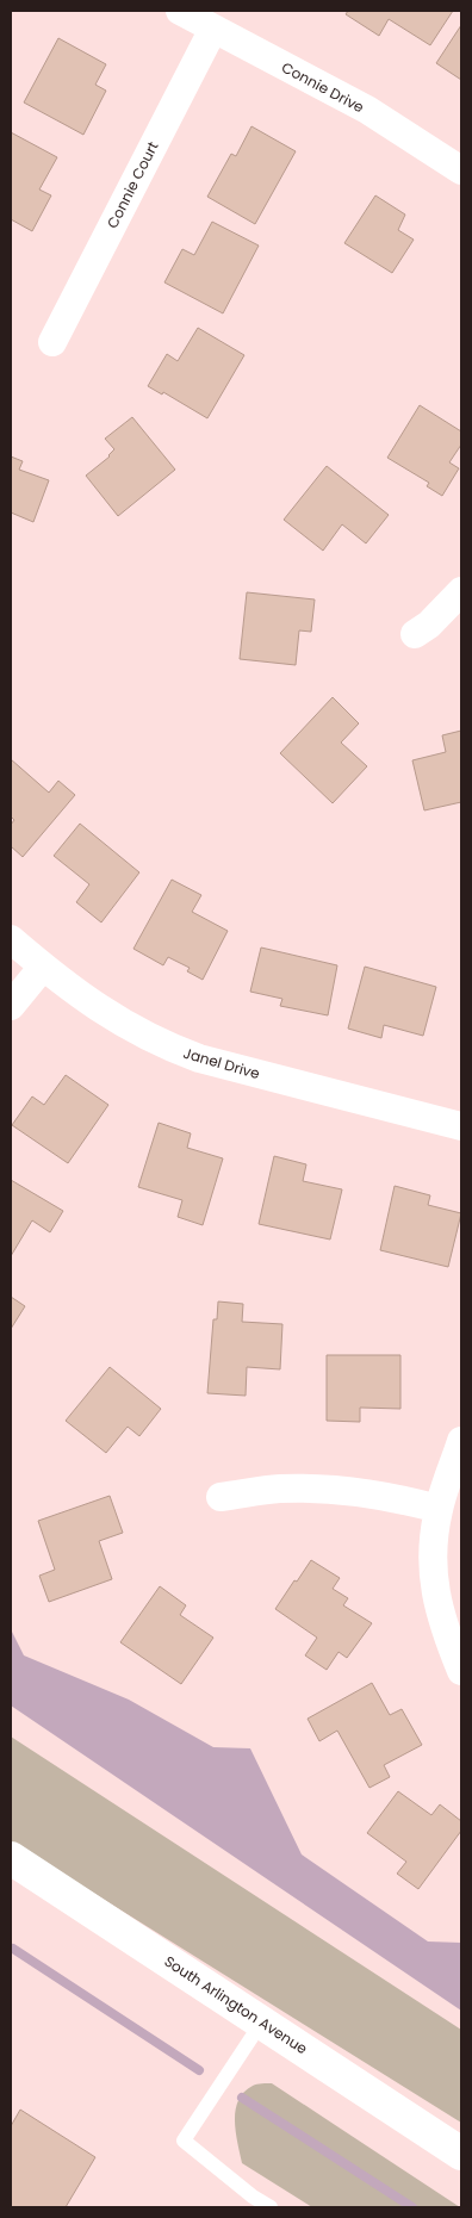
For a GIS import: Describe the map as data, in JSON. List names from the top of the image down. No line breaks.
{"streets":{"street":["Connie Drive","Connie Court","Janel Drive","South Arlington Avenue"]},"crossings":[["Connie Drive","Connie Court"]]}
